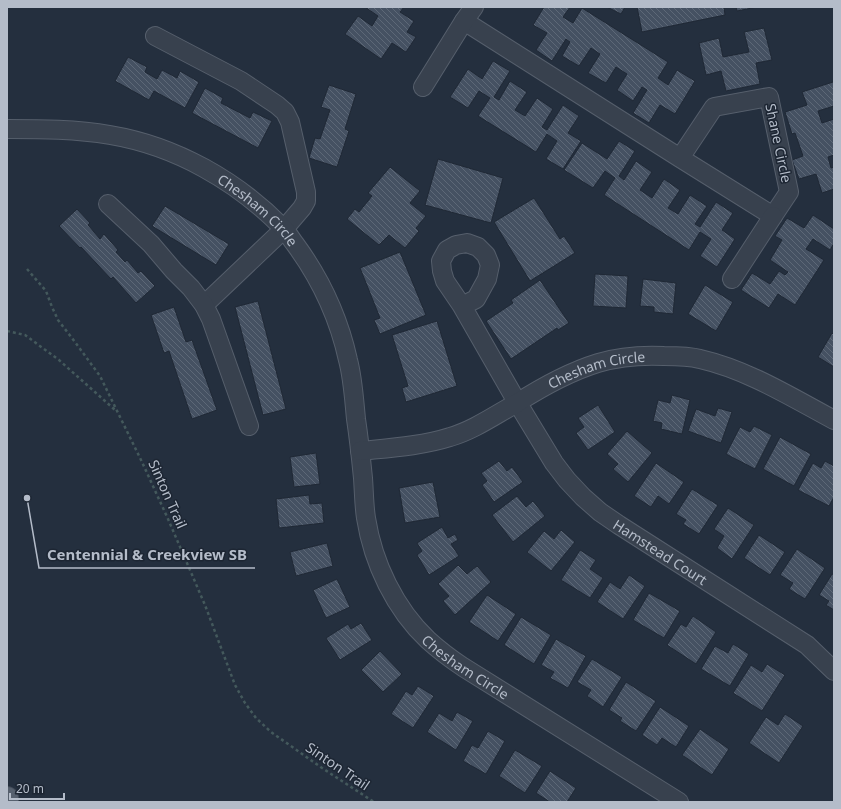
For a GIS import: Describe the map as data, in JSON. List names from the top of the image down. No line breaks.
{"streets":{"street":["Shane Circle","Chesham Circle","Hamstead Court"],"path":["Sinton Trail"]},"crossings":[["Chesham Circle","Hamstead Court"]],"places":["Centennial & Creekview SB"],"scale_bar":"20 m"}
